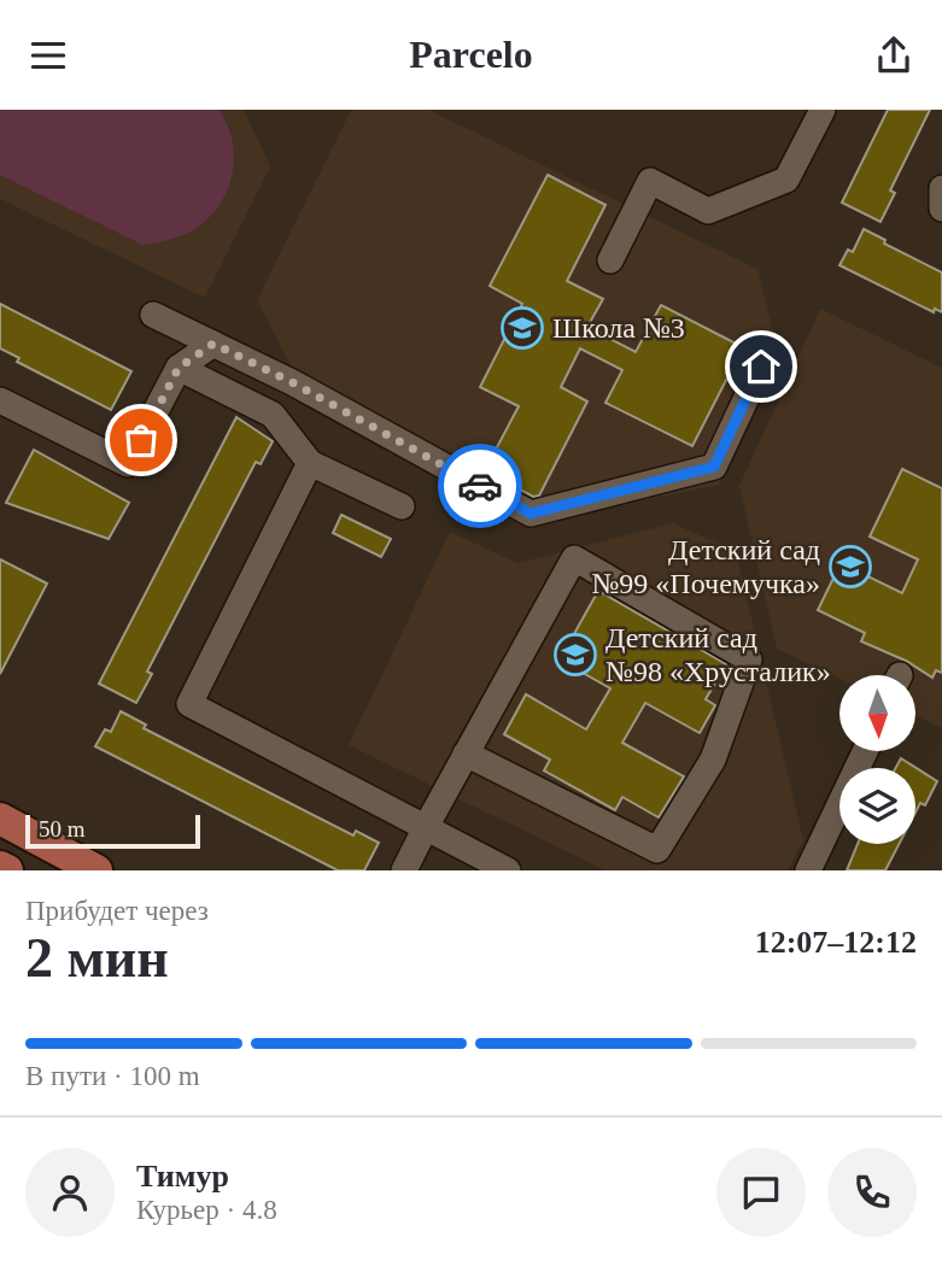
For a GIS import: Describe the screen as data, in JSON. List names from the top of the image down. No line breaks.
{"places":{"school or university":["Школа №3","Детский сад №99 «Почемучка»","Детский сад №98 «Хрусталик»"]},"scale_bar":"50 m","north":"bottom","page":{"header":"Parcelo","scale":"50 m","heading":["2 мин","Прибудет через","12:07–12:12"],"panel":["Тимур","Курьер · 4.8"],"bar":"В пути · 100 m"}}
